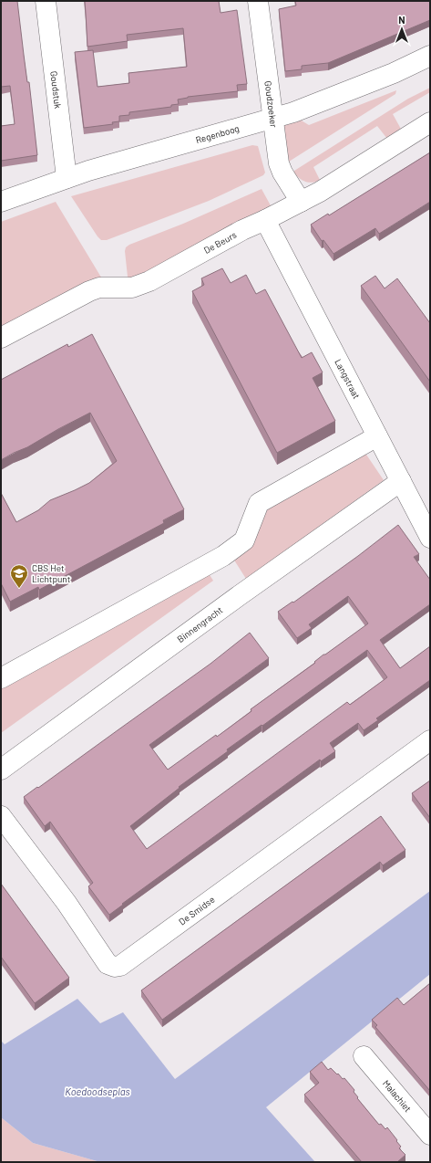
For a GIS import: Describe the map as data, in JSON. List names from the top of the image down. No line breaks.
{"streets":{"street":["Goudstuk","Goudzoeker","Regenboog","De Beurs","Langstraat","Binnengracht","De Smidse","Malachiet"]},"crossings":[["Goudstuk","Regenboog"],["Goudzoeker","Regenboog"],["Goudzoeker","De Beurs"],["De Beurs","Langstraat"],["Langstraat","Binnengracht"]],"water":["Koedoodseplas"],"places":{"school or university":["CBS Het Lichtpunt"]},"north":"top"}
